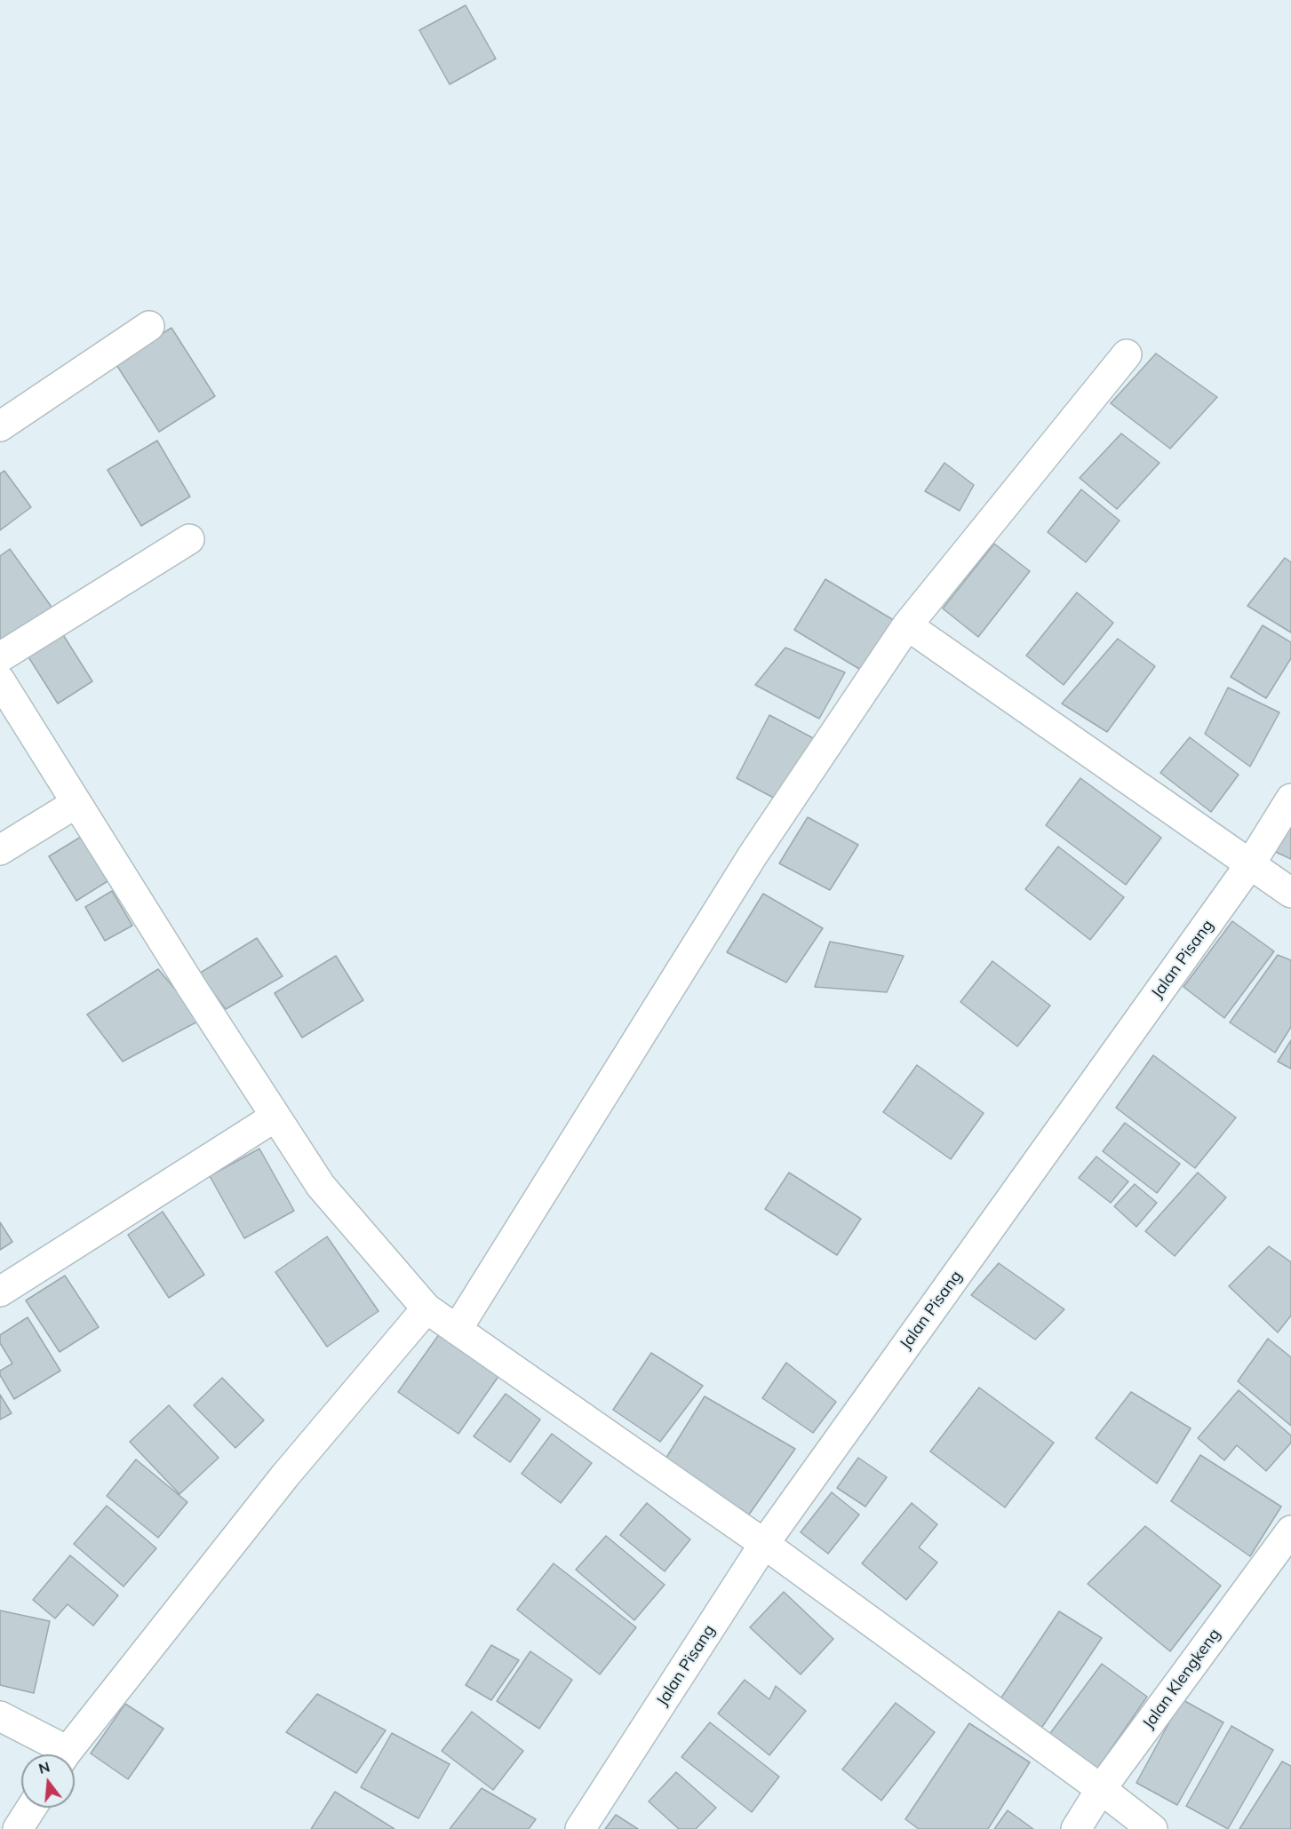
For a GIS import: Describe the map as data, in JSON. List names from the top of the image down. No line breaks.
{"streets":{"street":["Jalan Pisang","Jalan Klengkeng"]},"north":"top"}
